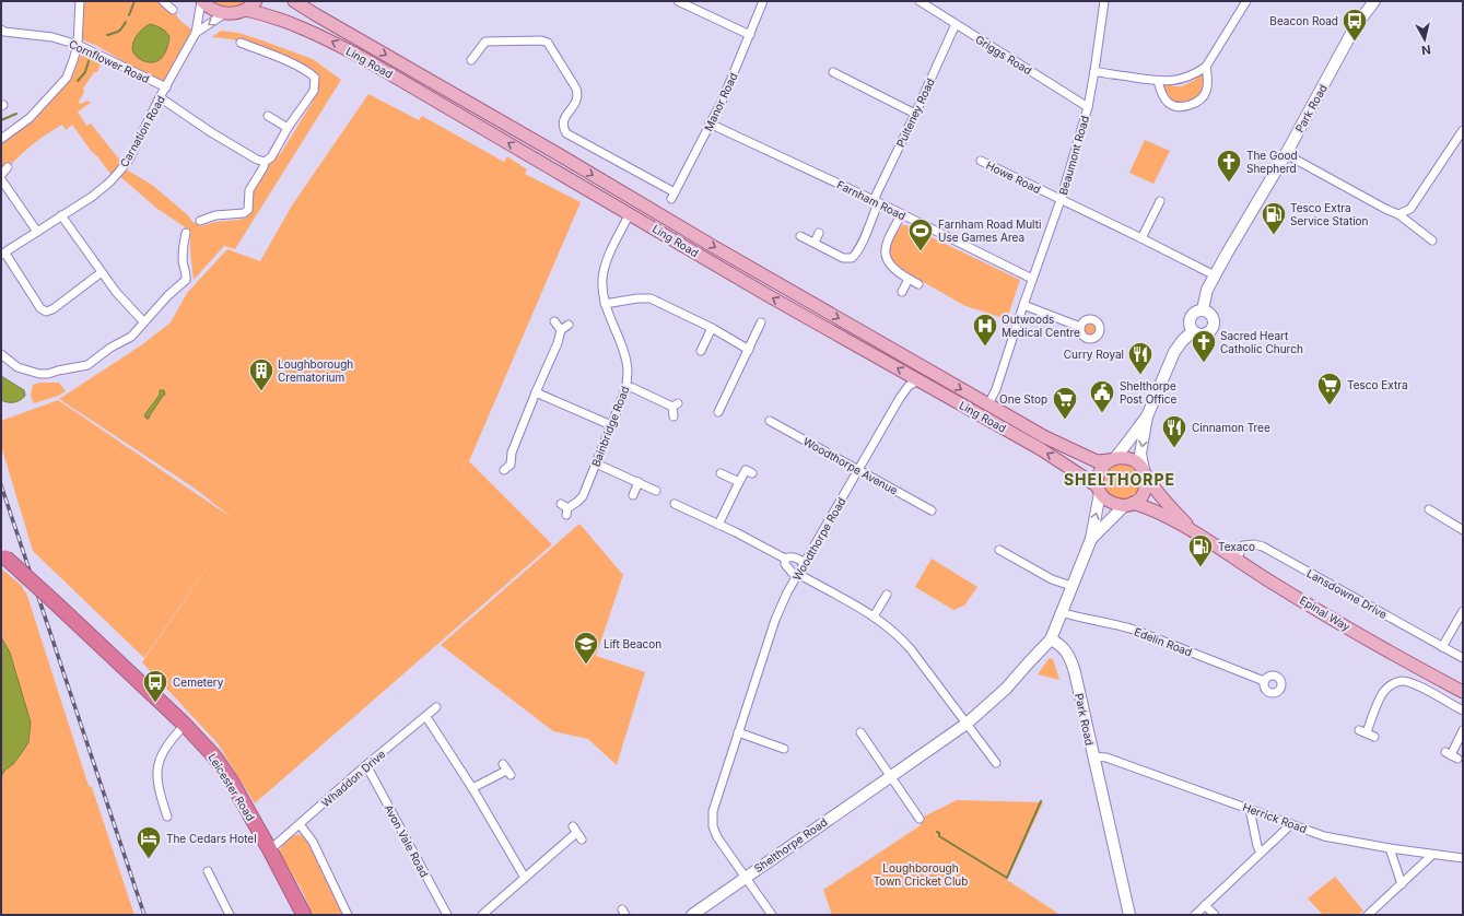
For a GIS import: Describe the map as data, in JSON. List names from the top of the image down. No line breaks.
{"streets":{"highway":["Leicester Road"],"main road":["Ling Road","Woodthorpe Road","Epinal Way"],"street":["Griggs Road","Cornflower Road","Manor Road","Park Road","Pulteney Road","Carnation Road","Beaumont Road","Howe Road","Farnham Road","Bainbridge Road","Woodthorpe Avenue","Lansdowne Drive","Edelin Road","Whaddon Drive","Herrick Road","Avon Vale Road","Shelthorpe Road"]},"crossings":[["Griggs Road","Pulteney Road"],["Griggs Road","Beaumont Road"],["Cornflower Road","Carnation Road"],["Ling Road","Beaumont Road"],["Ling Road","Bainbridge Road"],["Ling Road","Woodthorpe Road"],["Ling Road","Epinal Way"],["Manor Road","Farnham Road"],["Park Road","Howe Road"],["Park Road","Herrick Road"],["Park Road","Shelthorpe Road"],["Pulteney Road","Farnham Road"],["Beaumont Road","Howe Road"],["Beaumont Road","Farnham Road"],["Woodthorpe Avenue","Woodthorpe Road"],["Woodthorpe Road","Shelthorpe Road"],["Lansdowne Drive","Epinal Way"],["Whaddon Drive","Leicester Road"],["Whaddon Drive","Avon Vale Road"]],"districts":["SHELTHORPE"],"parks":["Loughborough Town Cricket Club"],"places":{"bus stop":["Beacon Road","Cemetery"],"church":["The Good Shepherd","Sacred Heart Catholic Church"],"fuel station":["Tesco Extra Service Station","Texaco"],"sports":["Farnham Road Multi Use Games Area"],"hospital":["Outwoods Medical Centre"],"restaurant":["Curry Royal","Cinnamon Tree"],"building":["Loughborough Crematorium"],"supermarket":["Tesco Extra","One Stop"],"public building":["Shelthorpe Post Office"],"school or university":["Lift Beacon"],"hotel":["The Cedars Hotel"]},"north":"bottom"}
